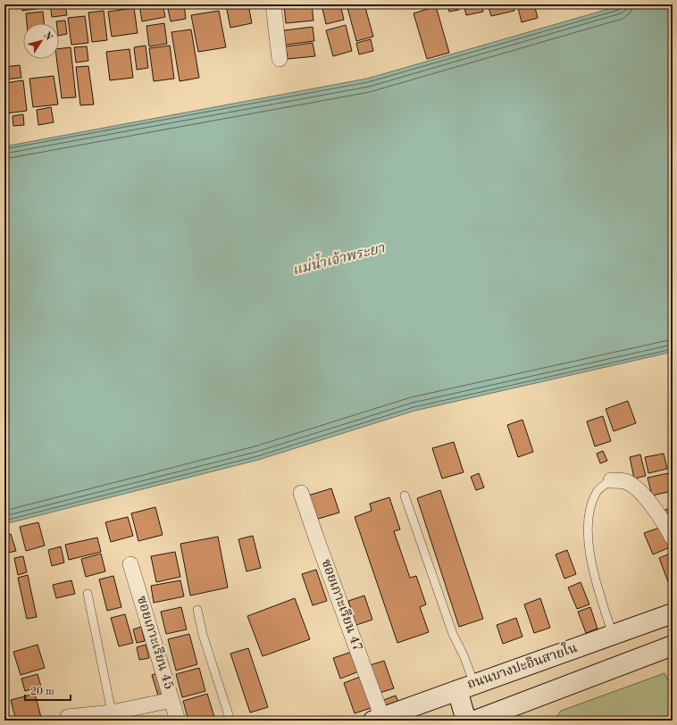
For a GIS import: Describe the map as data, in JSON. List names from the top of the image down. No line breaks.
{"streets":{"main road":["ถนนบางปะอินสายใน"],"street":["ซอยเกาะเรียน 47","ซอยเกาะเรียน 45"]},"crossings":[["ซอยเกาะเรียน 47","ถนนบางปะอินสายใน"]],"water":["แม่น้ำเจ้าพระยา"],"scale_bar":"20 m","north":"top right"}
